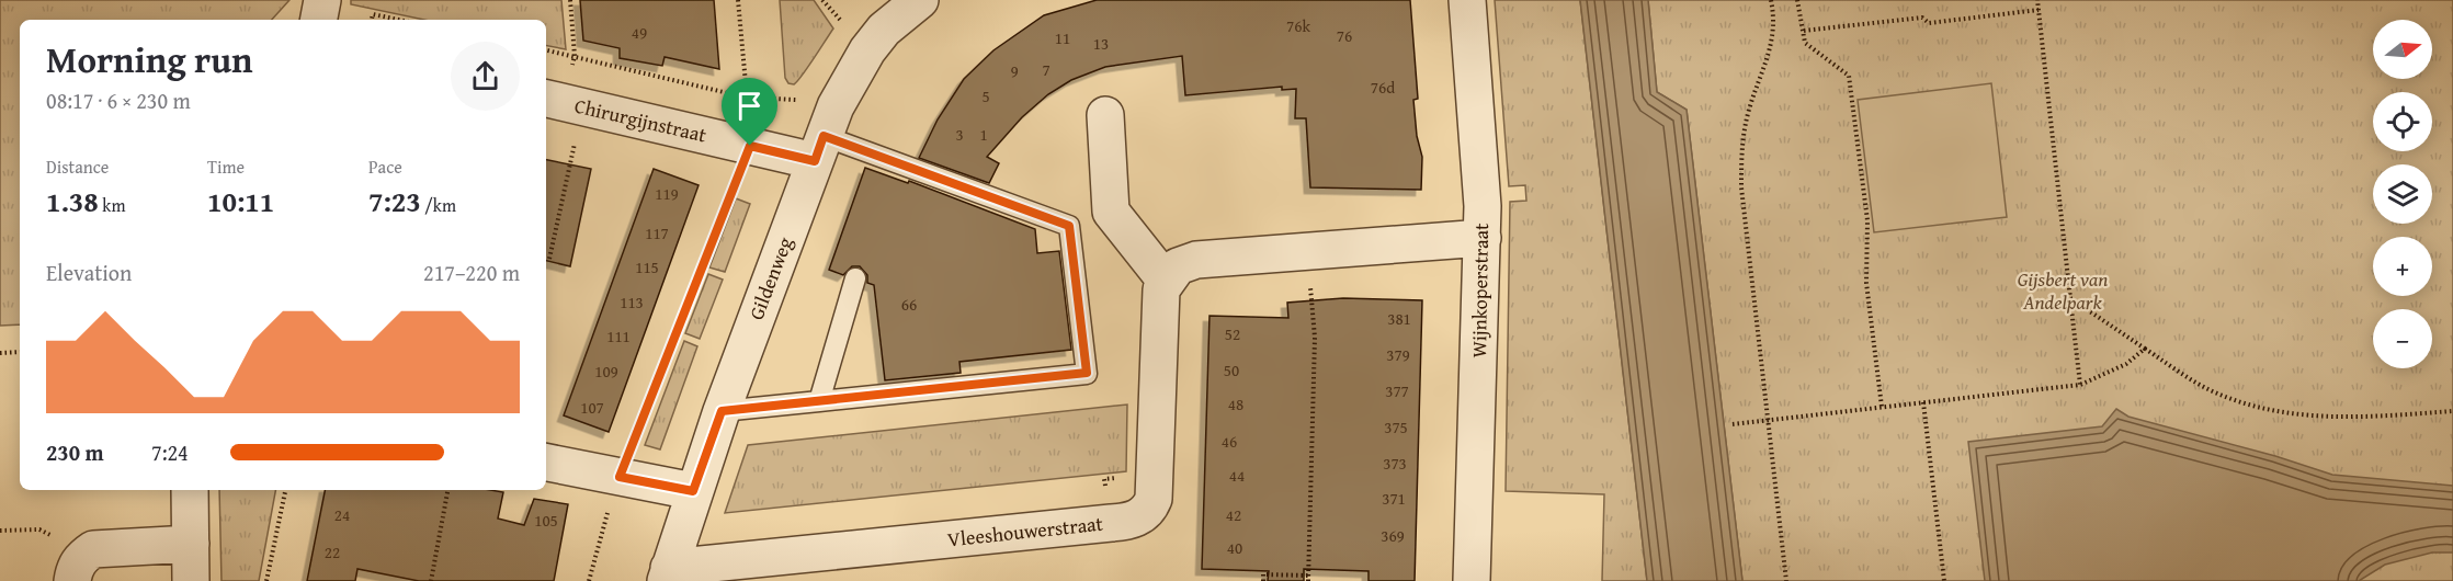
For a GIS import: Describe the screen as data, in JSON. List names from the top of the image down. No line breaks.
{"streets":{"street":["Chirurgijnstraat","Gildenweg","Wijnkoperstraat","Vleeshouwerstraat"]},"crossings":[["Chirurgijnstraat","Gildenweg"],["Gildenweg","Vleeshouwerstraat"]],"parks":["Gijsbert van Andelpark"],"house_numbers":["76k","49","76","11","13","7","9","76d","5","3","1","119","117","115","113","66","381","52","111","379","50","109","377","48","107","375","46","373","44","371","24","42","105","369","40","22"],"north":"right","page":{"map_buttons":["+","−"],"heading":["Morning run","08:17 · 6 × 230 m"],"stats":[["Distance","1.38 km"],["Time","10:11"],["Pace","7:23 /km"]],"chart":["Elevation","217–220 m"],"list":[{"name":"230 m","note":"7:24"}]}}
